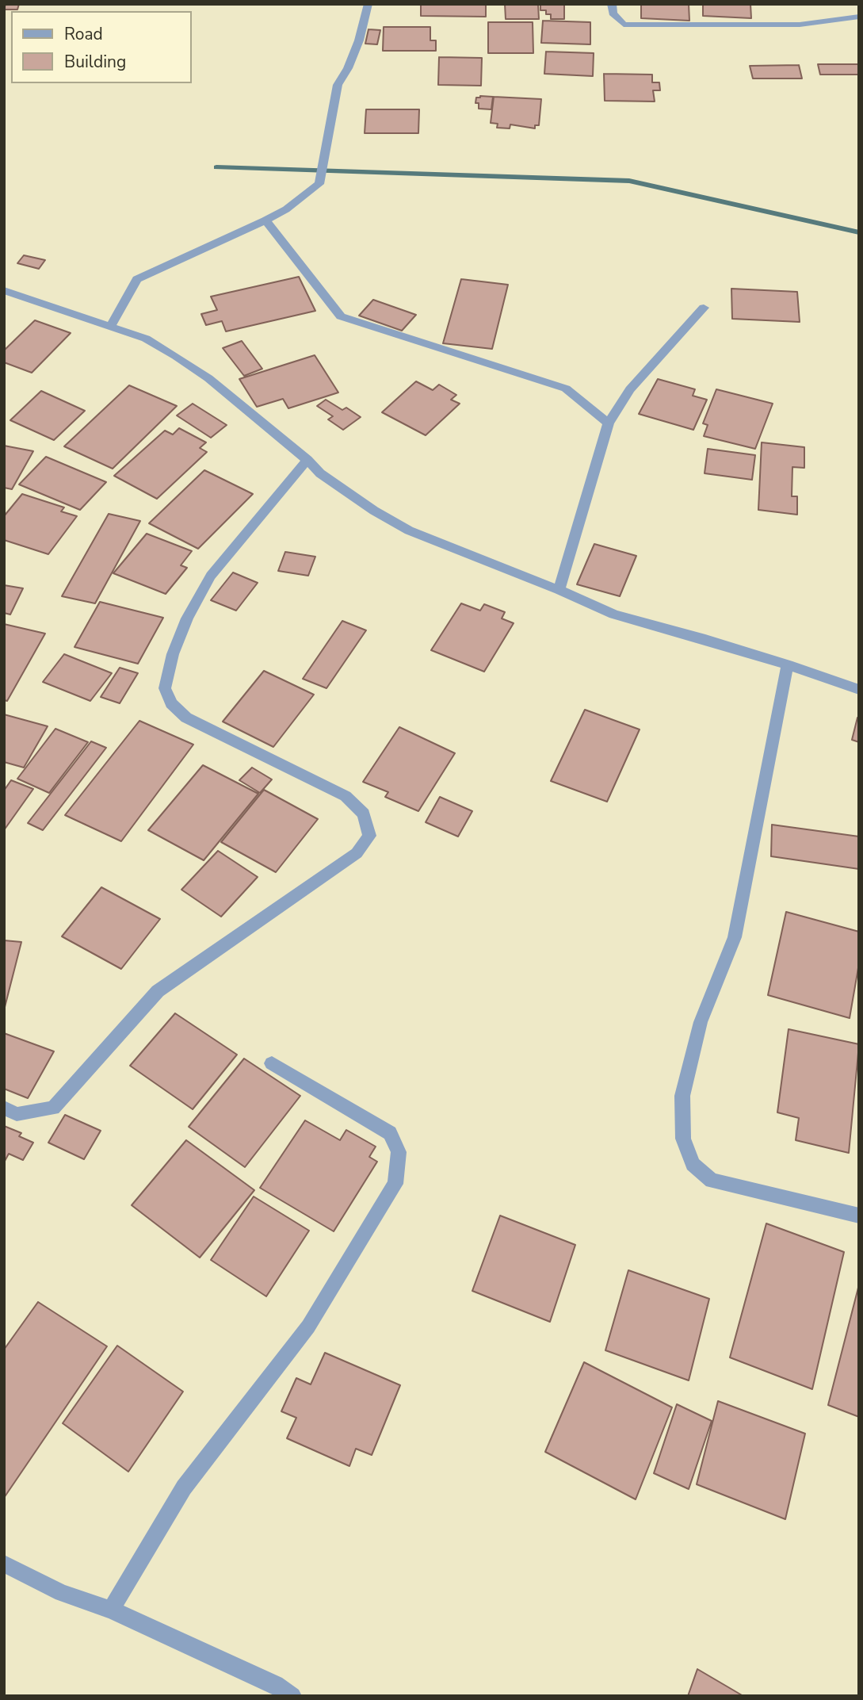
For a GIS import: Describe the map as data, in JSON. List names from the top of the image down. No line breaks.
{"legend":["Road","Building"]}
